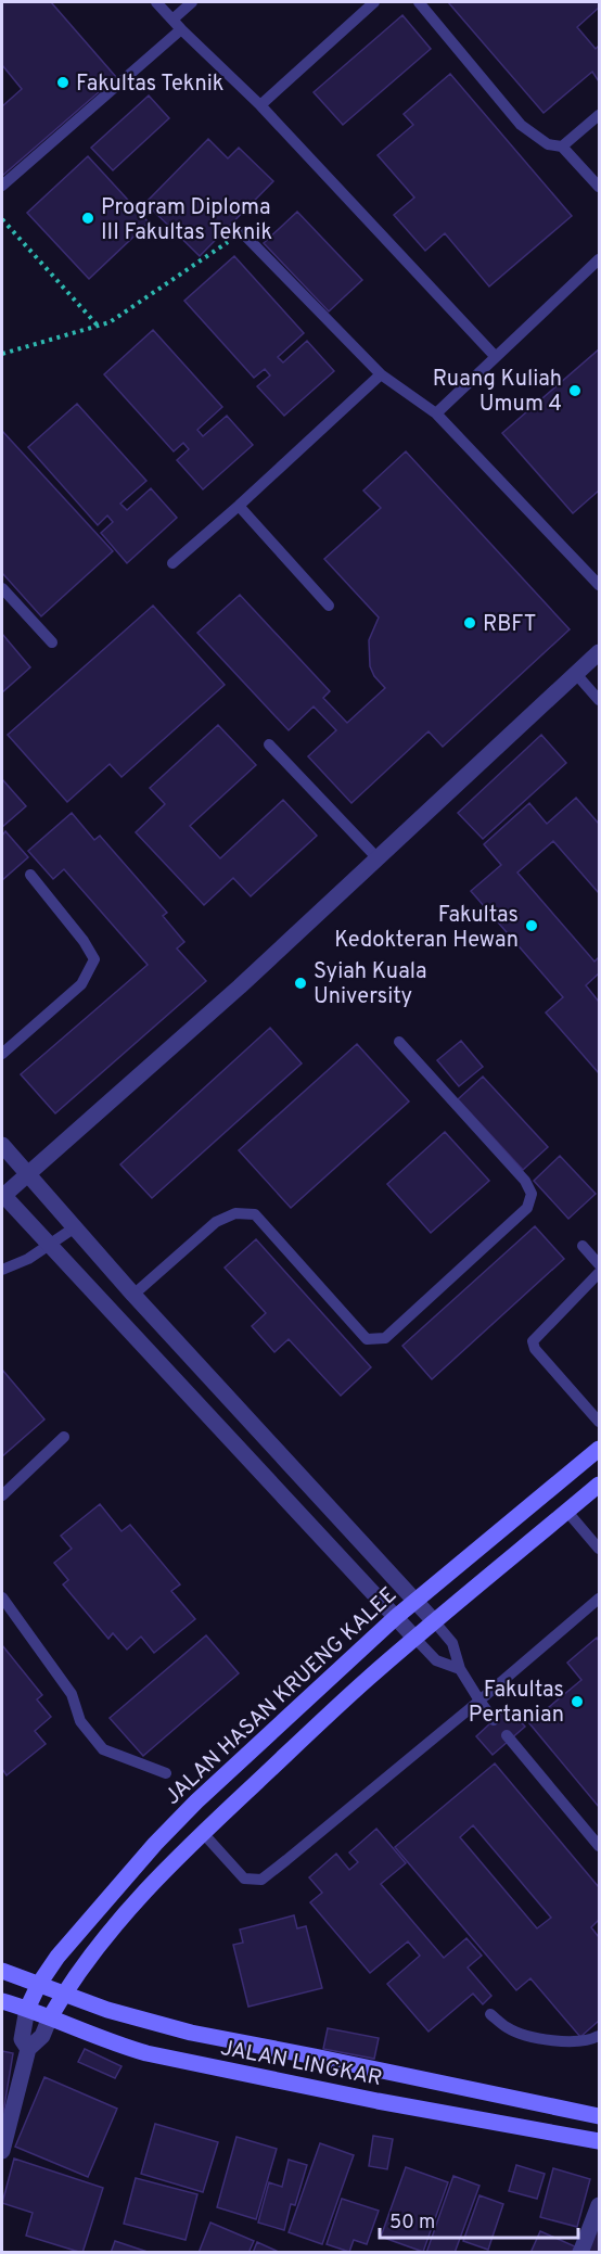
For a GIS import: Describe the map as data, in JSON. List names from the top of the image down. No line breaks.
{"streets":{"street":["JALAN HASAN KRUENG KALEE","JALAN LINGKAR"]},"crossings":[["JALAN HASAN KRUENG KALEE","JALAN LINGKAR"]],"places":["Fakultas Teknik","Program Diploma III Fakultas Teknik","Ruang Kuliah Umum 4","RBFT","Fakultas Kedokteran Hewan","Syiah Kuala University","Fakultas Pertanian"],"scale_bar":"50 m"}
